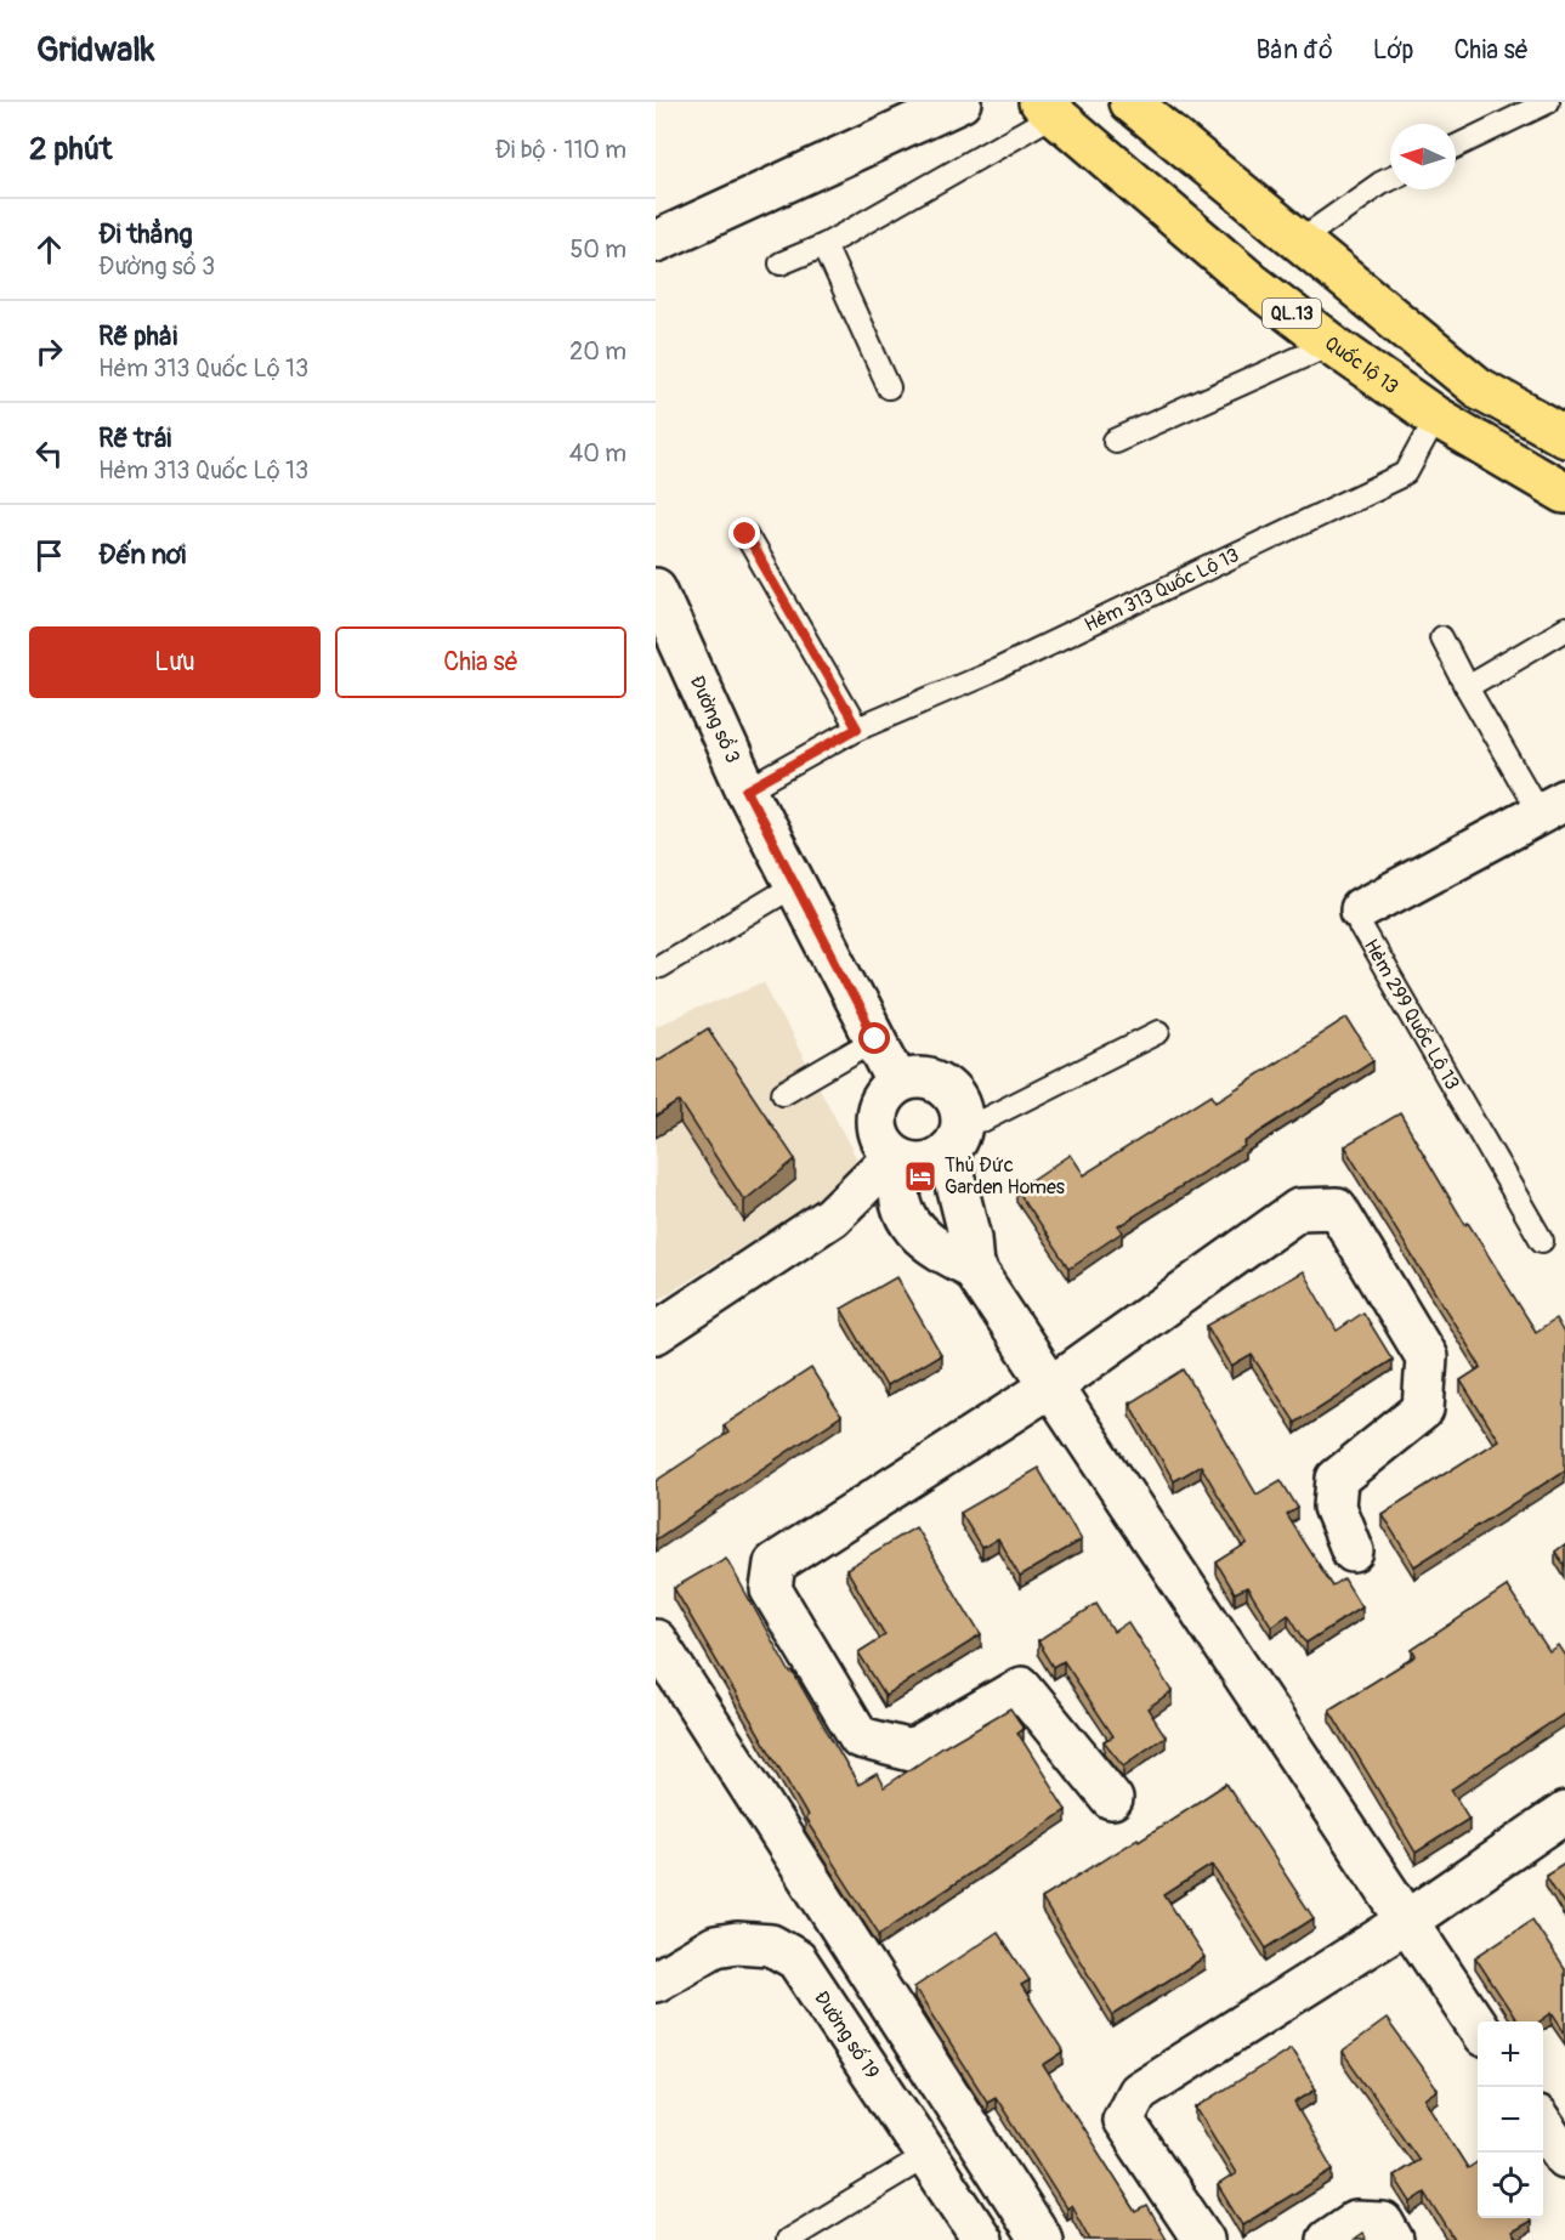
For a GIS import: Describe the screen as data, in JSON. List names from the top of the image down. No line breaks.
{"streets":{"highway":["QL.13","Quốc lộ 13"],"street":["Đường sổ 3","Hẻm 299 Quốc Lộ 13","Đường số 19"],"lane":["Hẻm 313 Quốc Lộ 13"]},"crossings":[["Quốc lộ 13","Hẻm 313 Quốc Lộ 13"],["Hẻm 313 Quốc Lộ 13","Đường sổ 3"]],"places":{"hotel":["Thủ Đức Garden Homes"]},"north":"left","page":{"header":"Gridwalk","nav":["Bản đồ","Lớp","Chia sẻ"],"heading":["2 phút","Đi bộ · 110 m"],"list":[["Đi thẳng","Đường sổ 3","50 m"],["Rẽ phải","Hẻm 313 Quốc Lộ 13","20 m"],["Rẽ trái","Hẻm 313 Quốc Lộ 13","40 m"],"Đến nơi"],"buttons":["Lưu","Chia sẻ"],"map_buttons":["+","−"]}}
